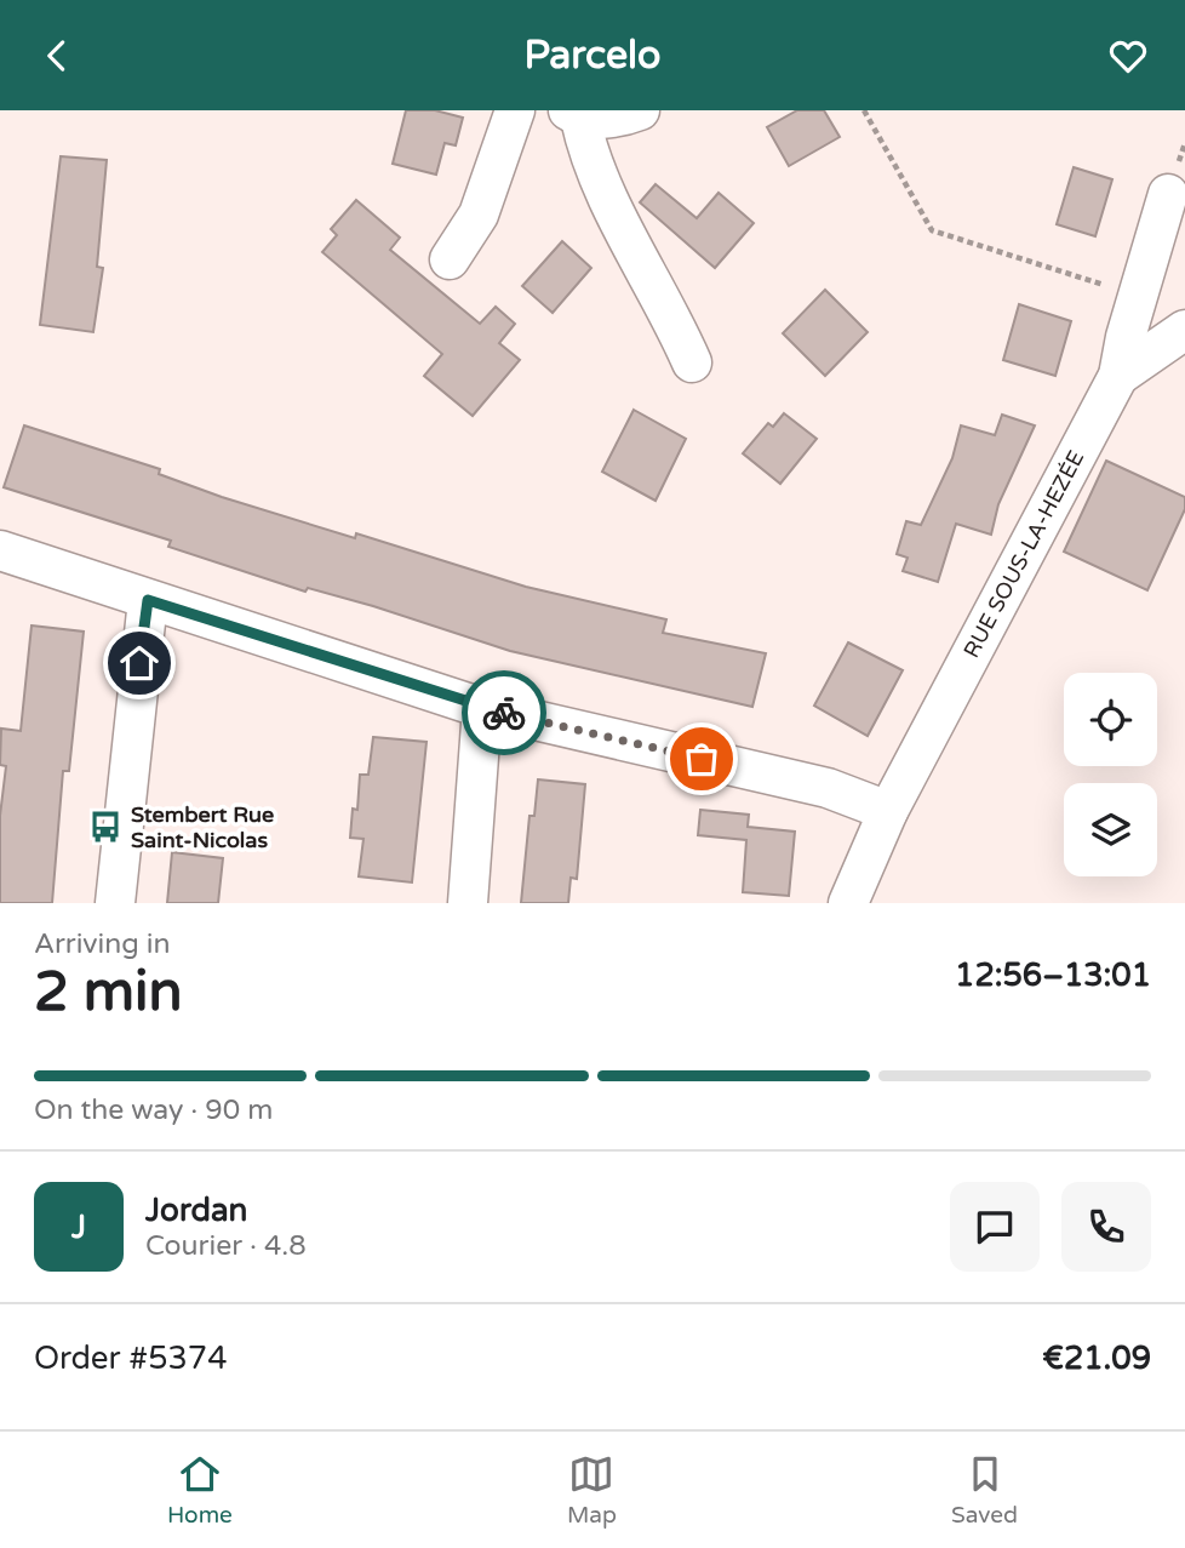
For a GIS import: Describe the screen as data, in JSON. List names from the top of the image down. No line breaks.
{"streets":{"street":["RUE SOUS-LA-HEZÉE"]},"places":{"bus stop":["Stembert Rue Saint-Nicolas"]},"page":{"header":"Parcelo","heading":["2 min","Arriving in","12:56–13:01"],"panel":["Jordan","Courier · 4.8","Order #5374","€21.09"],"bar":"On the way · 90 m","round":"J","tabs":["Home","Map","Saved"]}}
